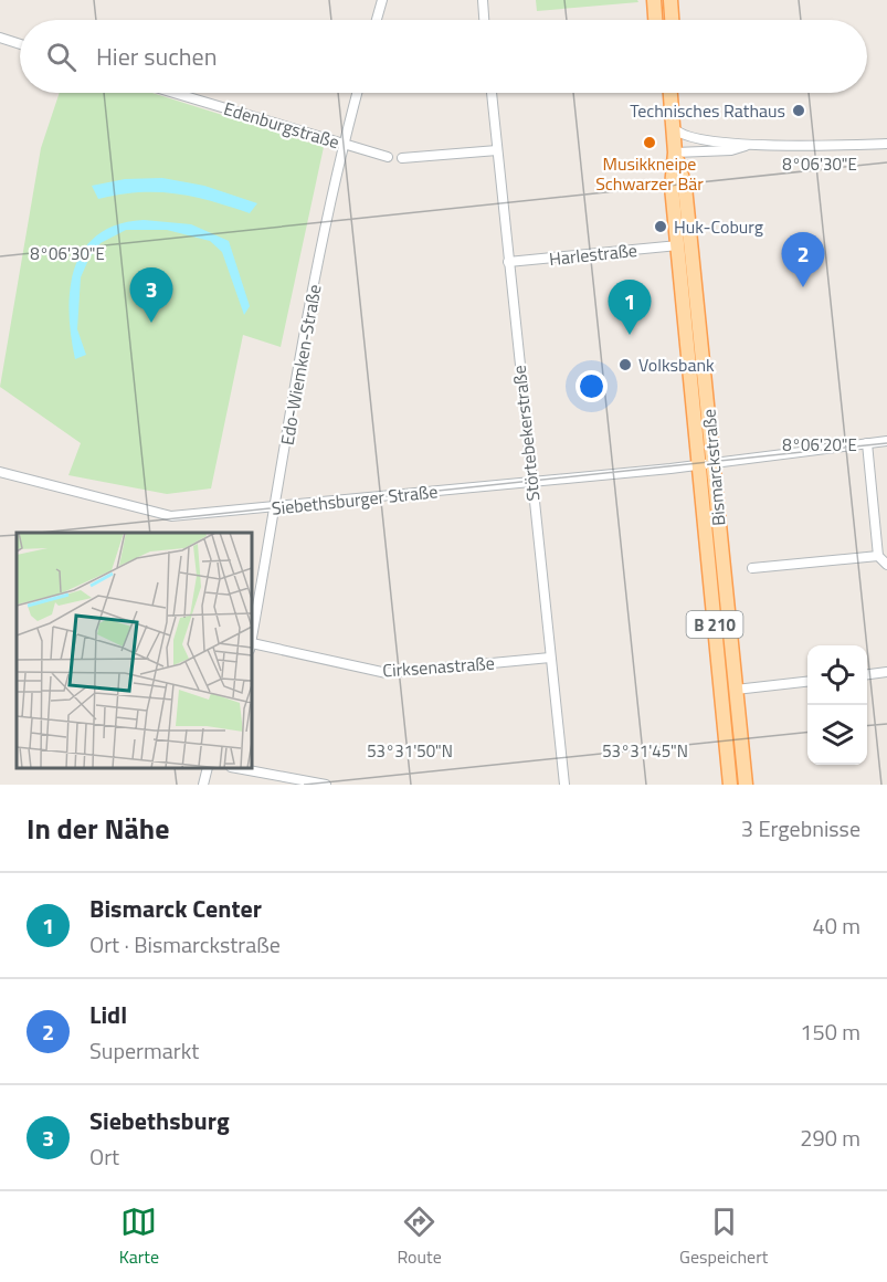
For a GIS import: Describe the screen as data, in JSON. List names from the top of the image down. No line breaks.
{"streets":{"main road":["Bismarckstraße","B 210"],"street":["Edenburgstraße","Harlestraße","Edo-Wiemken-Straße","Störtebekerstraße","Siebethsburger Straße","Cirksenastraße"]},"crossings":[["Edenburgstraße","Edo-Wiemken-Straße"],["Harlestraße","Störtebekerstraße"],["Harlestraße","Bismarckstraße"],["Edo-Wiemken-Straße","Siebethsburger Straße"],["Störtebekerstraße","Siebethsburger Straße"],["Störtebekerstraße","Cirksenastraße"],["Bismarckstraße","Siebethsburger Straße"]],"places":["Technisches Rathaus","Musikkneipe Schwarzer Bär","Huk-Coburg","Volksbank"],"page":{"search":"Hier suchen","pins":["2","3","1"],"heading":["In der Nähe","3 Ergebnisse"],"list":[{"mark":"1","name":"Bismarck Center","note":"Ort · Bismarckstraße","value":"40 m"},{"mark":"2","name":"Lidl","note":"Supermarkt","value":"150 m"},{"mark":"3","name":"Siebethsburg","note":"Ort","value":"290 m"}],"nav":["Karte","Route","Gespeichert"]},"coordinates":["8°06'30\"E","8°06'20\"E","53°31'50\"N","53°31'45\"N"]}
